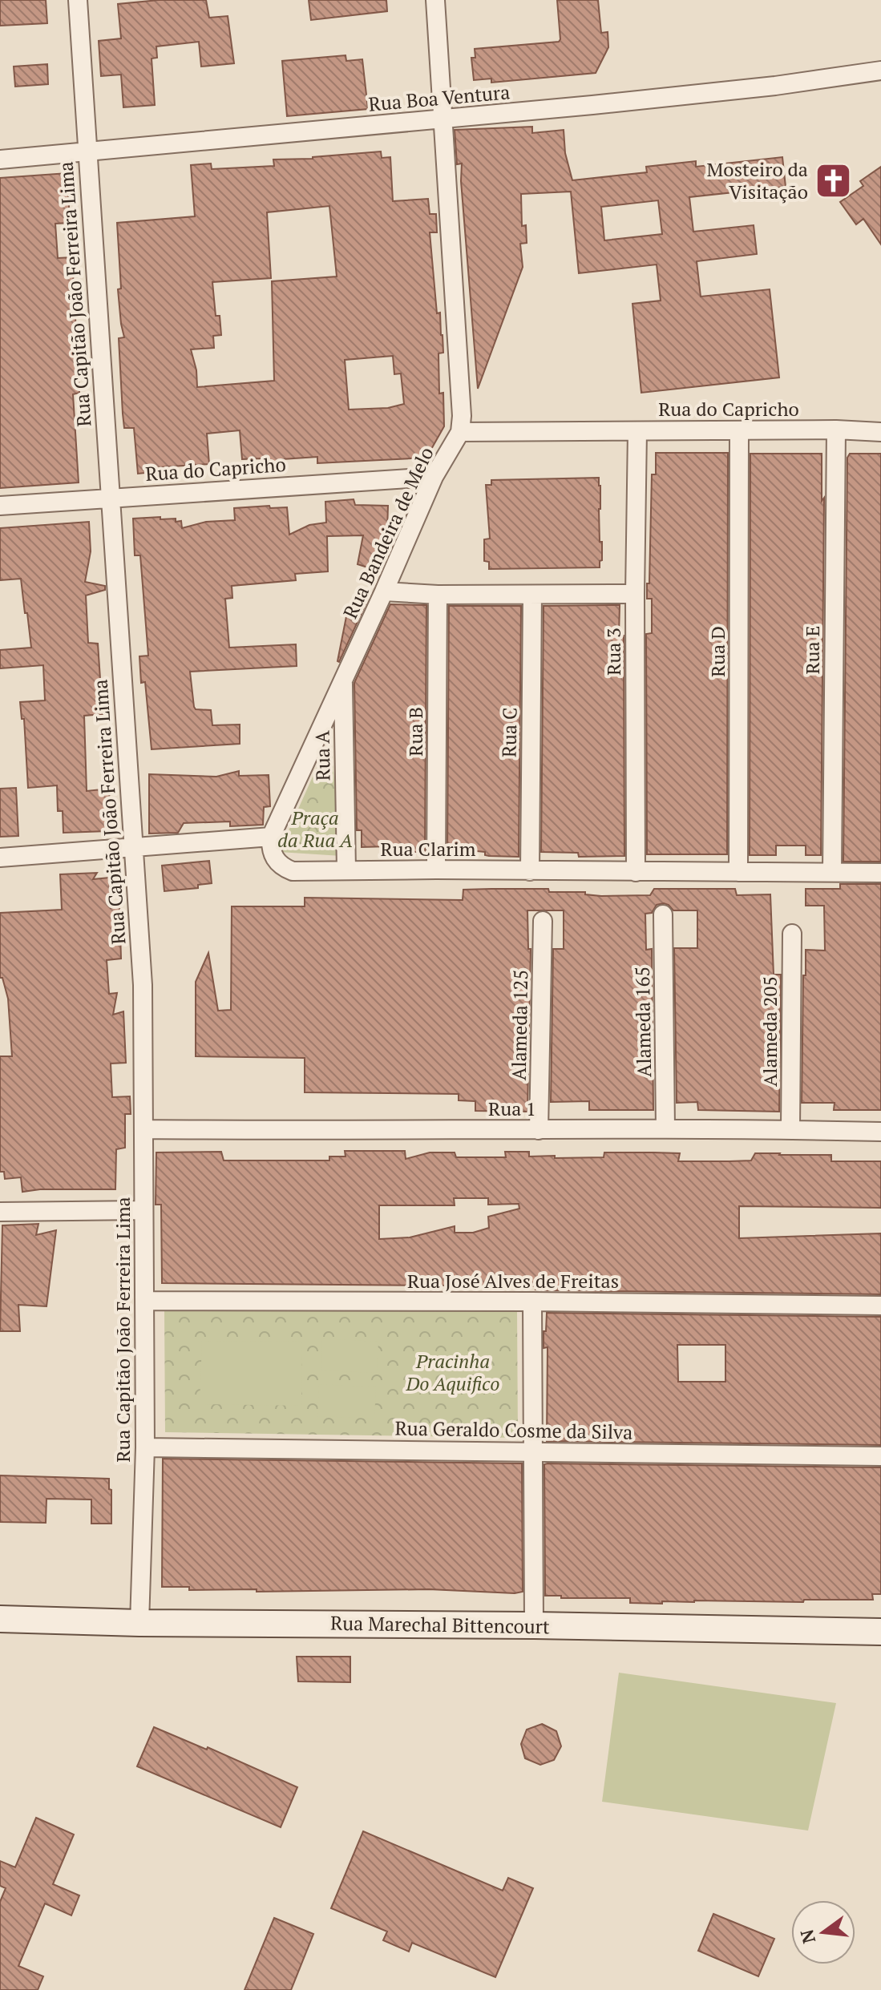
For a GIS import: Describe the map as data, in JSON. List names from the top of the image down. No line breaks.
{"streets":{"main road":["Rua Marechal Bittencourt"],"street":["Rua Boa Ventura","Rua Capitão João Ferreira Lima","Rua do Capricho","Rua Bandeira de Melo","Rua E","Rua 3","Rua D","Rua B","Rua C","Rua A","Rua Clarim","Alameda 165","Alameda 125","Alameda 205","Rua 1","Rua José Alves de Freitas","Rua Geraldo Cosme da Silva"]},"crossings":[["Rua Boa Ventura","Rua Capitão João Ferreira Lima"],["Rua Boa Ventura","Rua Bandeira de Melo"],["Rua Capitão João Ferreira Lima","Rua do Capricho"],["Rua Capitão João Ferreira Lima","Rua 1"],["Rua Capitão João Ferreira Lima","Rua José Alves de Freitas"],["Rua Capitão João Ferreira Lima","Rua Geraldo Cosme da Silva"],["Rua Capitão João Ferreira Lima","Rua Marechal Bittencourt"],["Rua do Capricho","Rua Bandeira de Melo"],["Rua do Capricho","Rua E"],["Rua do Capricho","Rua 3"],["Rua do Capricho","Rua D"],["Rua Bandeira de Melo","Rua A"],["Rua Bandeira de Melo","Rua Clarim"],["Rua E","Rua Clarim"],["Rua 3","Rua Clarim"],["Rua D","Rua Clarim"],["Rua B","Rua Clarim"],["Rua C","Rua Clarim"],["Rua A","Rua Clarim"],["Alameda 165","Rua 1"],["Alameda 125","Rua 1"],["Alameda 205","Rua 1"]],"parks":["Praça da Rua A","Pracinha Do Aquifico"],"places":{"church":["Mosteiro da Visitação"]},"north":"left"}
